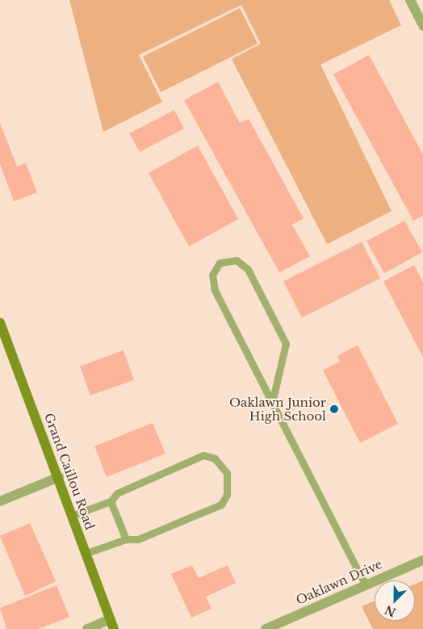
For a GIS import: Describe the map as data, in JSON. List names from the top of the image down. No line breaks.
{"streets":{"main road":["Grand Caillou Road"],"street":["Oaklawn Drive"]},"places":["Oaklawn Junior High School"],"north":"bottom left"}
